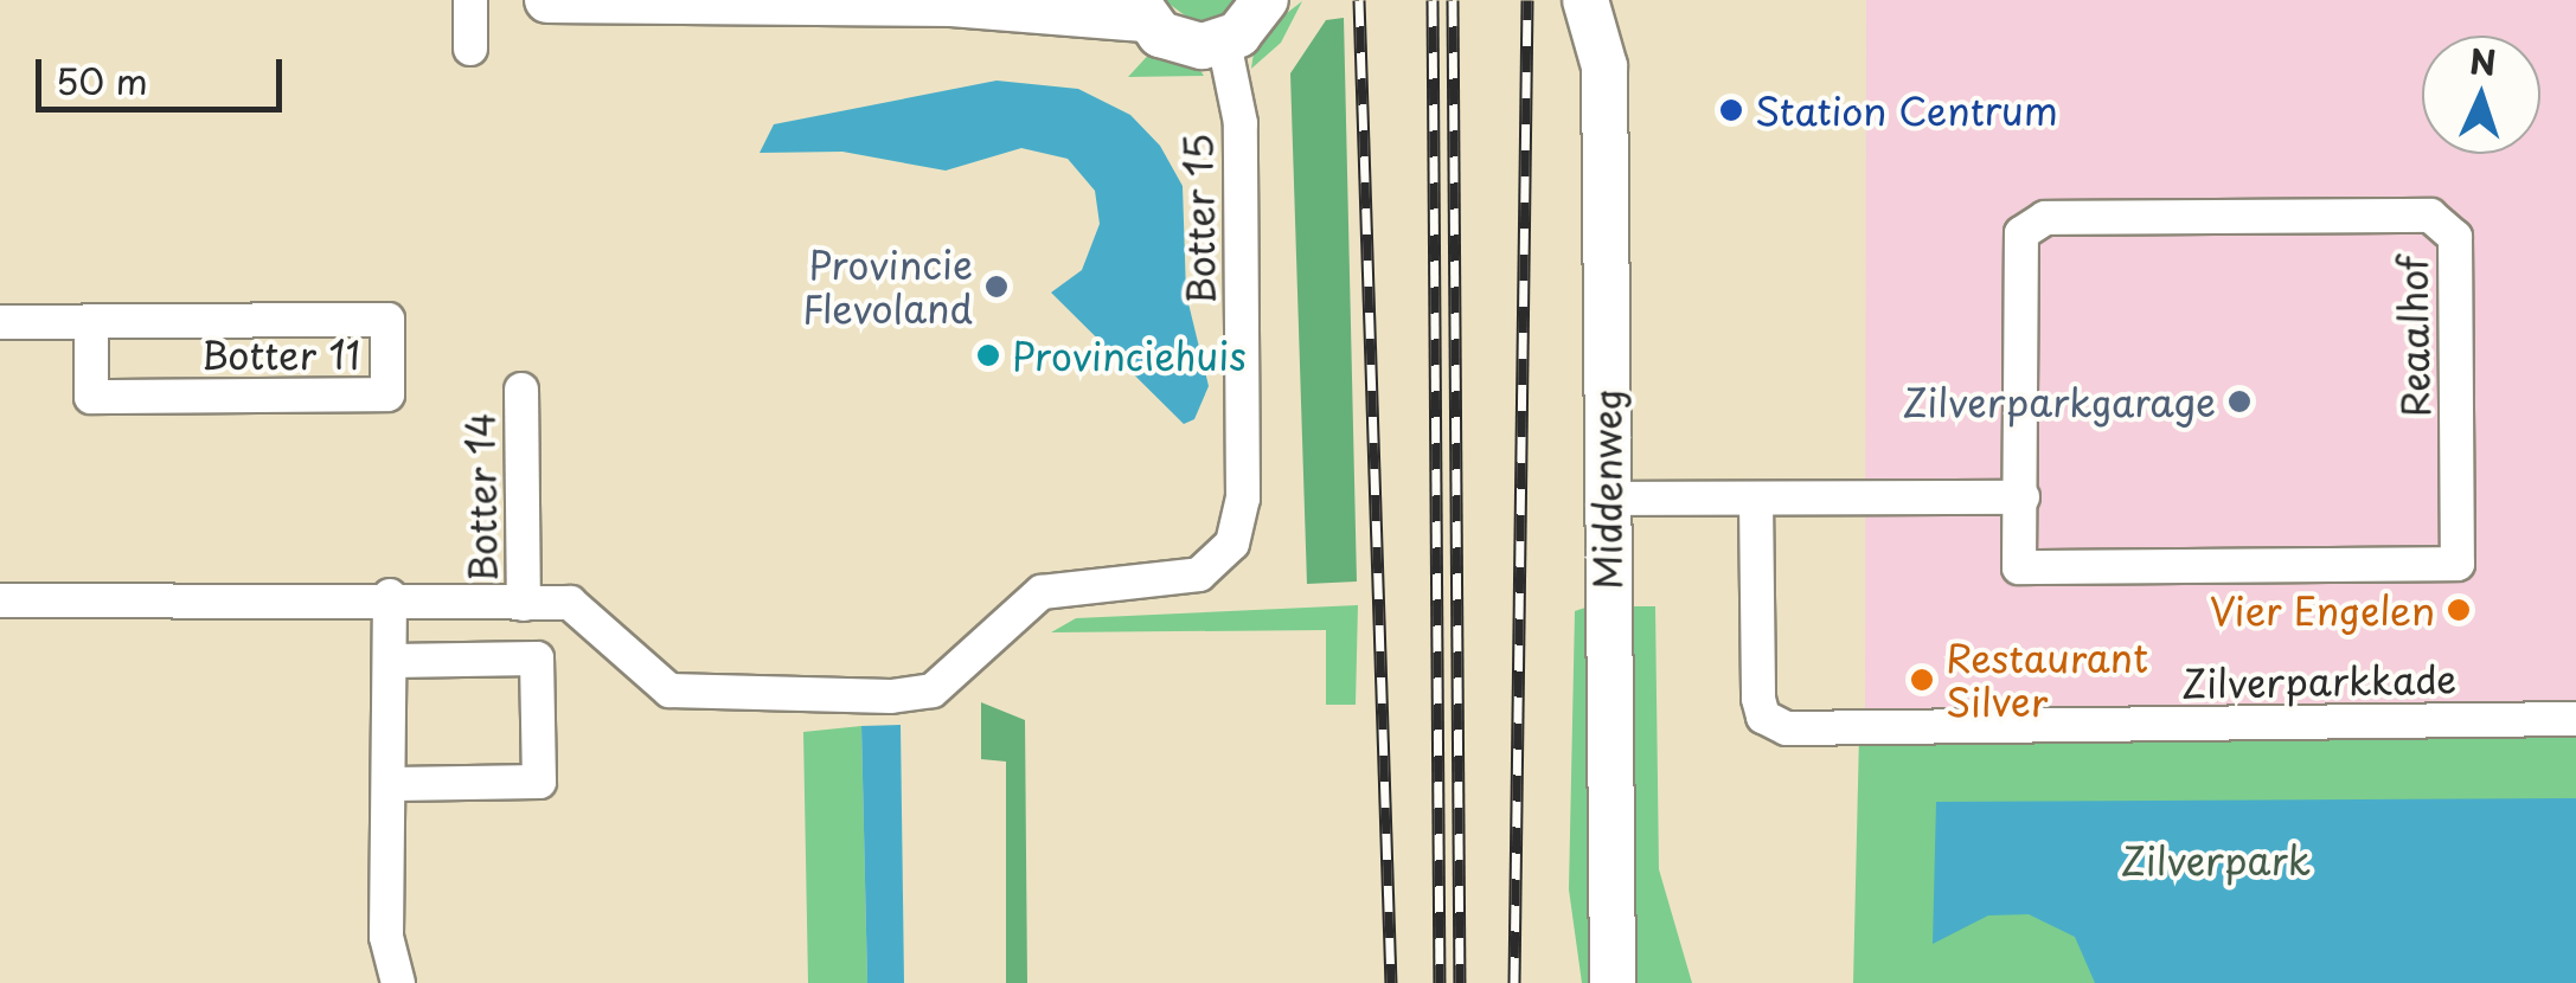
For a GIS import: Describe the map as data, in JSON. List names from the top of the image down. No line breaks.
{"streets":{"main road":["Middenweg"],"street":["Botter 15","Reaalhof","Botter 11","Botter 14","Zilverparkkade"]},"crossings":[["Botter 15","Botter 14"]],"parks":["Zilverpark"],"places":["Station Centrum","Provincie Flevoland","Provinciehuis","Zilverparkgarage","Vier Engelen","Restaurant Silver"],"scale_bar":"50 m","north":"top"}
